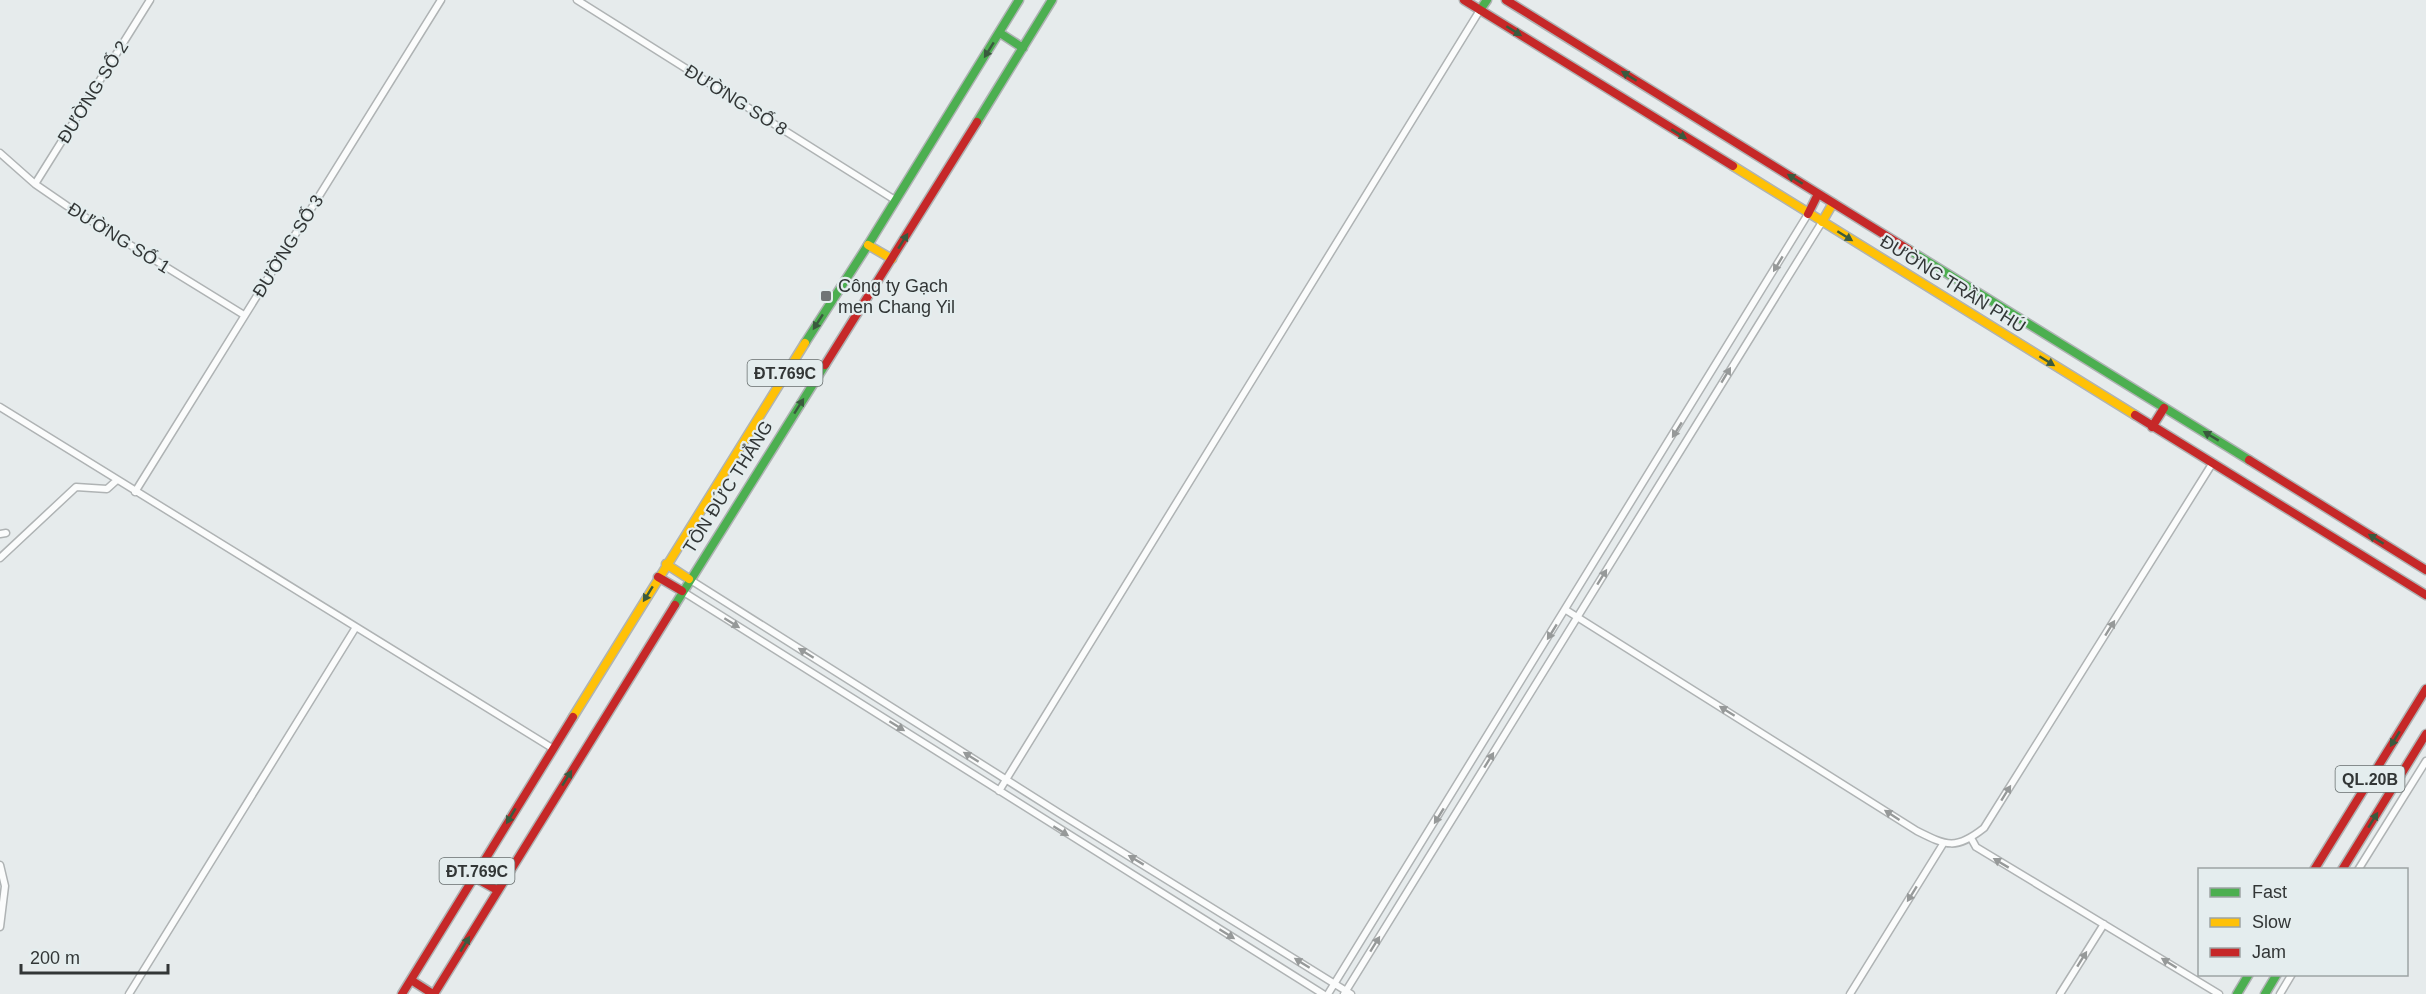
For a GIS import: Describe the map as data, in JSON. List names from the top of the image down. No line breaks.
{"streets":{"main road":["ĐƯỜNG TRẦN PHÚ","ĐT.769C","TÔN ĐỨC THẮNG","QL.20B"],"street":["ĐƯỜNG SỐ 2","ĐƯỜNG SỐ 8","ĐƯỜNG SỐ 1","ĐƯỜNG SỐ 3"]},"crossings":[["ĐƯỜNG SỐ 2","ĐƯỜNG SỐ 1"],["ĐƯỜNG SỐ 8","TÔN ĐỨC THẮNG"],["ĐƯỜNG SỐ 1","ĐƯỜNG SỐ 3"]],"places":{"transit":["Công ty Gạch men Chang Yil"]},"legend":["Fast","Slow","Jam"],"scale_bar":"200 m"}
